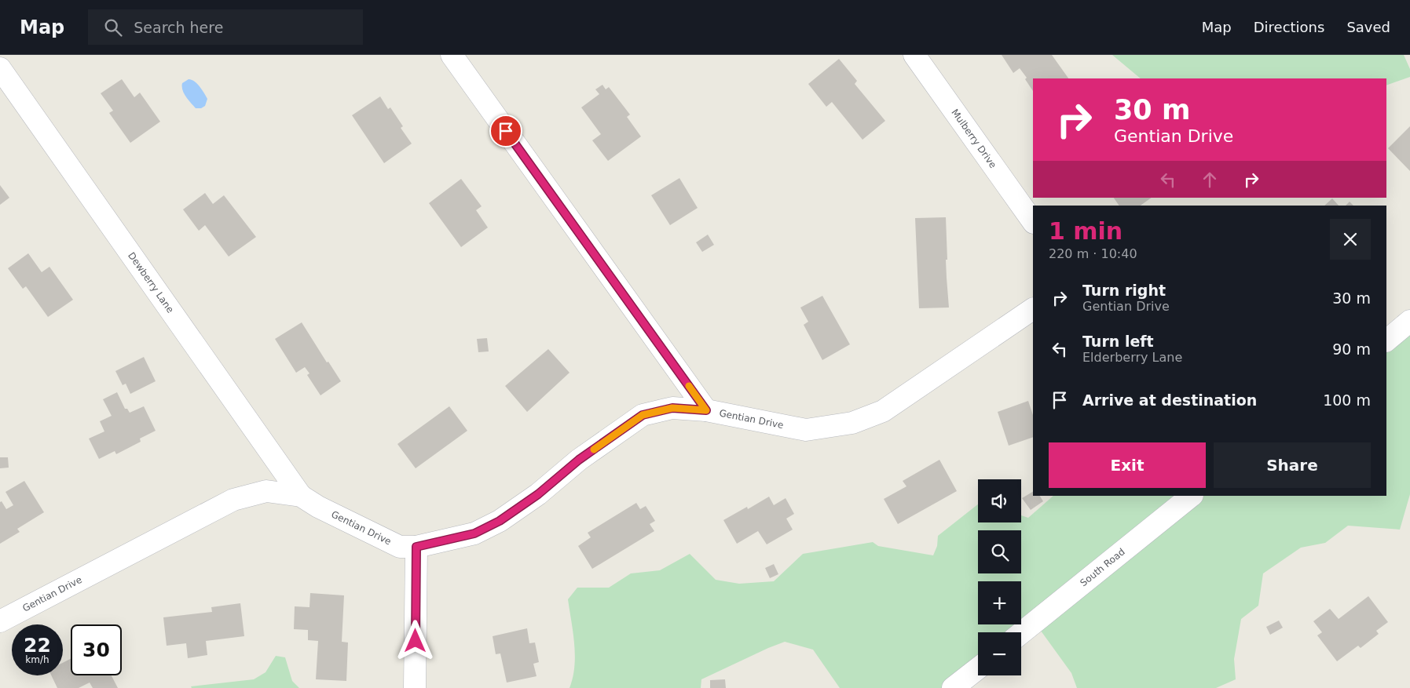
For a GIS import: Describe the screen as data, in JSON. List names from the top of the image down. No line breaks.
{"streets":{"street":["Mulberry Drive","Dewberry Lane","Gentian Drive","South Road"]},"crossings":[["Dewberry Lane","Gentian Drive"]],"page":{"header":"Map","search":"Search here","nav":["Map","Directions","Saved"],"turn":["30 m","Gentian Drive"],"heading":["1 min","220 m · 10:40"],"list":[{"name":"Turn right","note":"Gentian Drive","value":"30 m"},{"name":"Turn left","note":"Elderberry Lane","value":"90 m"},{"name":"Arrive at destination","value":"100 m"}],"buttons":["Exit","Share"],"map_buttons":["+","−"],"speed":"22 km/h","limit":"30"}}
